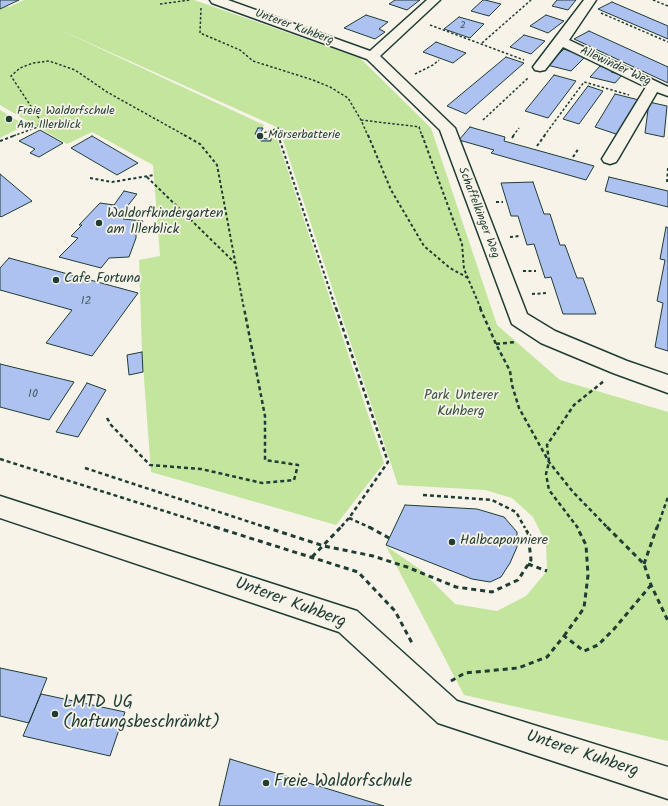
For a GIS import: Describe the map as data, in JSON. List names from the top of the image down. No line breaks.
{"streets":{"street":["Unterer Kuhberg","Allewinder Weg","Schaffelkinger Weg"]},"crossings":[["Unterer Kuhberg","Schaffelkinger Weg"]],"parks":["Park Unterer Kuhberg"],"places":["Freie Waldorfschule Am Illerblick","Mörserbatterie","Waldorfkindergarten am Illerblick","Cafe Fortuna","Halbcaponniere","LMTD UG (haftungsbeschränkt)","Freie Waldorfschule"],"house_numbers":["2","12","10"]}
